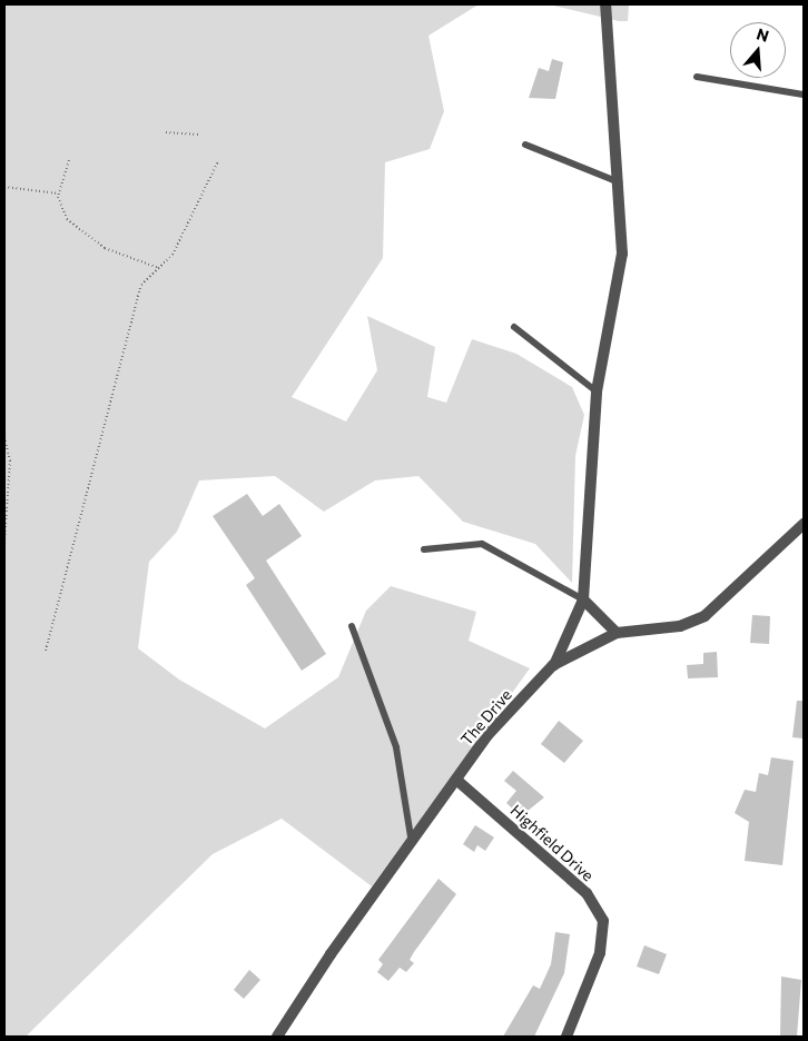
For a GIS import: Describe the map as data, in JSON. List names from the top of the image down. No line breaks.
{"streets":{"street":["The Drive","Highfield Drive"]},"crossings":[["The Drive","Highfield Drive"]],"north":"top"}
